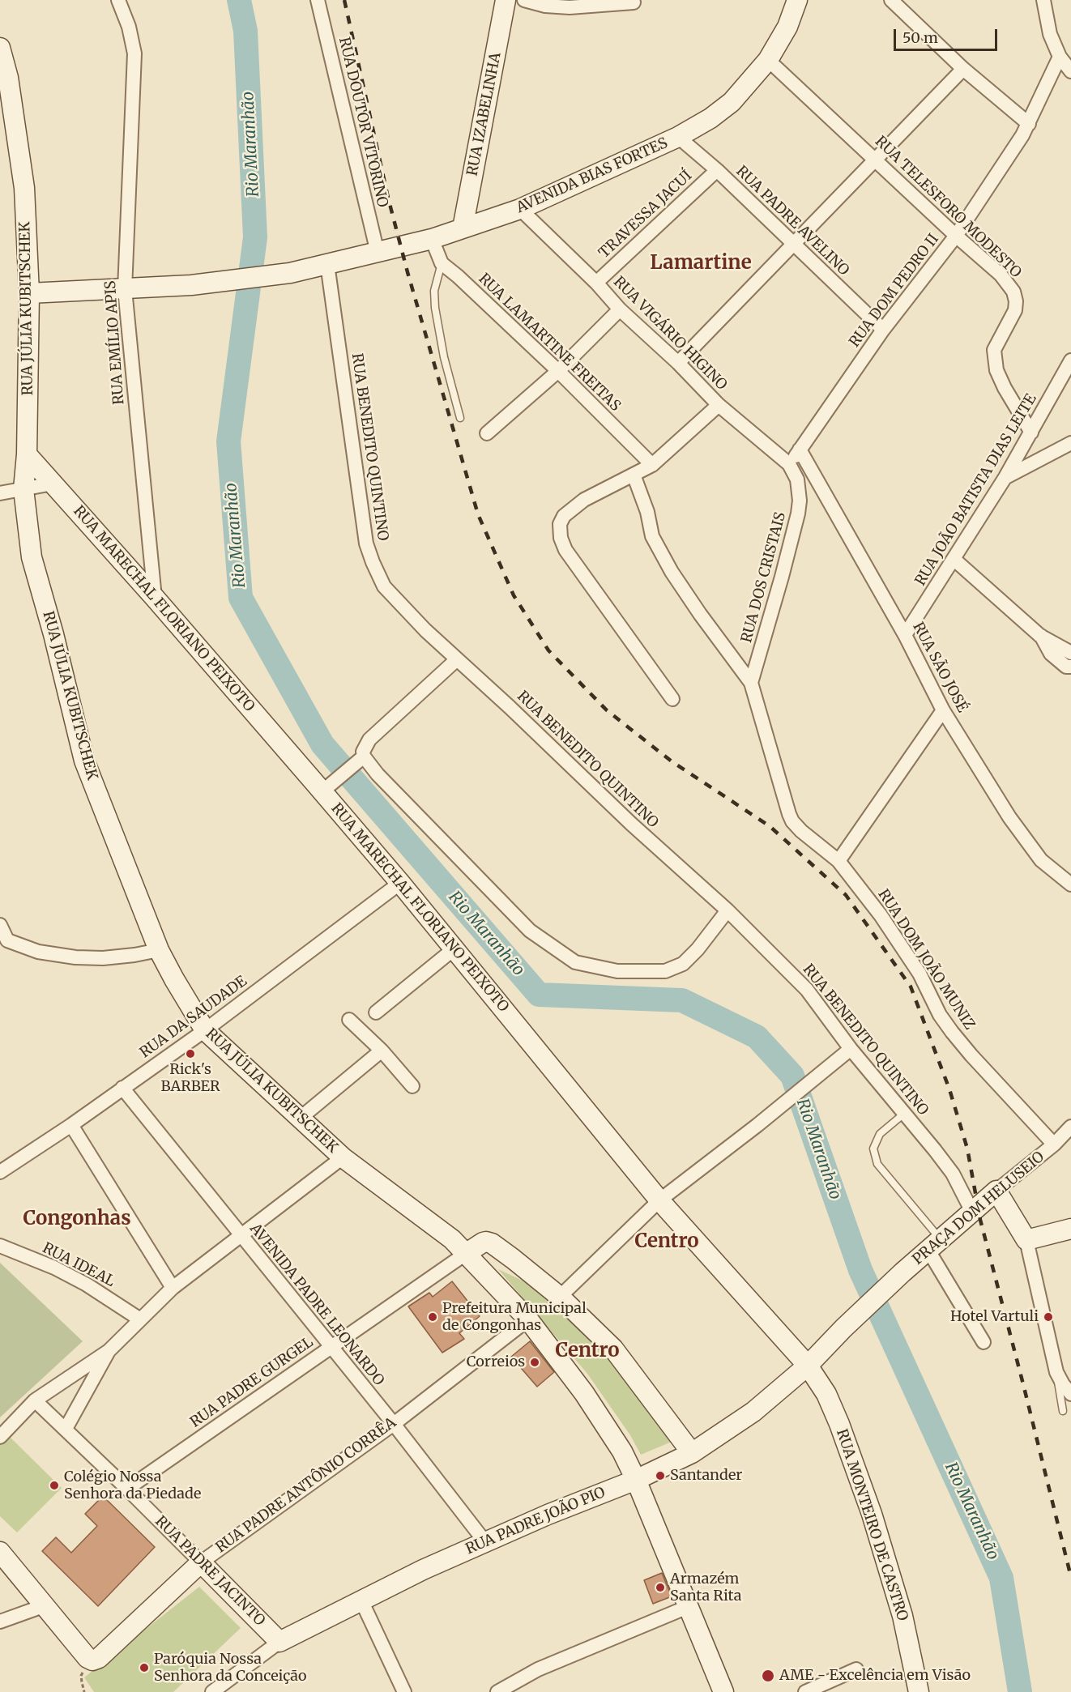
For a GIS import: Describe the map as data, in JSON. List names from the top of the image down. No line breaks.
{"streets":{"main road":["RUA IZABELINHA","AVENIDA BIAS FORTES","RUA JÚLIA KUBITSCHEK","RUA MARECHAL FLORIANO PEIXOTO","PRAÇA DOM HELUSEIO","RUA PADRE ANTÔNIO CORRÊA","RUA PADRE JOÃO PIO","RUA MONTEIRO DE CASTRO","RUA PADRE JACINTO"],"street":["RUA DOUTOR VITORINO","RUA TELESFORO MODESTO","TRAVESSA JACUÍ","RUA PADRE AVELINO","RUA DOM PEDRO II","RUA VIGÁRIO HIGINO","RUA EMÍLIO APIS","RUA LAMARTINE FREITAS","RUA BENEDITO QUINTINO","RUA JOÃO BATISTA DIAS LEITE","RUA DOS CRISTAIS","RUA SÃO JOSÉ","RUA DOM JOÃO MUNIZ","RUA DA SAUDADE","RUA IDEAL","AVENIDA PADRE LEONARDO","RUA PADRE GURGEL"]},"crossings":[["RUA IZABELINHA","AVENIDA BIAS FORTES"],["RUA DOUTOR VITORINO","AVENIDA BIAS FORTES"],["AVENIDA BIAS FORTES","RUA TELESFORO MODESTO"],["AVENIDA BIAS FORTES","RUA PADRE AVELINO"],["AVENIDA BIAS FORTES","RUA JÚLIA KUBITSCHEK"],["AVENIDA BIAS FORTES","RUA VIGÁRIO HIGINO"],["AVENIDA BIAS FORTES","RUA EMÍLIO APIS"],["AVENIDA BIAS FORTES","RUA LAMARTINE FREITAS"],["AVENIDA BIAS FORTES","RUA BENEDITO QUINTINO"],["RUA TELESFORO MODESTO","RUA DOM PEDRO II"],["RUA TELESFORO MODESTO","RUA JOÃO BATISTA DIAS LEITE"],["TRAVESSA JACUÍ","RUA PADRE AVELINO"],["TRAVESSA JACUÍ","RUA VIGÁRIO HIGINO"],["RUA PADRE AVELINO","RUA DOM PEDRO II"],["RUA DOM PEDRO II","RUA VIGÁRIO HIGINO"],["RUA DOM PEDRO II","RUA SÃO JOSÉ"],["RUA JÚLIA KUBITSCHEK","RUA MARECHAL FLORIANO PEIXOTO"],["RUA JÚLIA KUBITSCHEK","RUA DA SAUDADE"],["RUA JÚLIA KUBITSCHEK","RUA PADRE GURGEL"],["RUA JÚLIA KUBITSCHEK","RUA PADRE ANTÔNIO CORRÊA"],["RUA JÚLIA KUBITSCHEK","RUA PADRE JOÃO PIO"],["RUA VIGÁRIO HIGINO","RUA DOS CRISTAIS"],["RUA EMÍLIO APIS","RUA MARECHAL FLORIANO PEIXOTO"],["RUA BENEDITO QUINTINO","PRAÇA DOM HELUSEIO"],["RUA JOÃO BATISTA DIAS LEITE","RUA SÃO JOSÉ"],["RUA DOS CRISTAIS","RUA DOM JOÃO MUNIZ"],["RUA MARECHAL FLORIANO PEIXOTO","RUA DA SAUDADE"],["RUA MARECHAL FLORIANO PEIXOTO","RUA PADRE JOÃO PIO"],["RUA MARECHAL FLORIANO PEIXOTO","RUA MONTEIRO DE CASTRO"],["RUA DOM JOÃO MUNIZ","PRAÇA DOM HELUSEIO"],["RUA DA SAUDADE","AVENIDA PADRE LEONARDO"],["PRAÇA DOM HELUSEIO","RUA PADRE JOÃO PIO"],["AVENIDA PADRE LEONARDO","RUA PADRE GURGEL"],["AVENIDA PADRE LEONARDO","RUA PADRE ANTÔNIO CORRÊA"],["AVENIDA PADRE LEONARDO","RUA PADRE JOÃO PIO"],["RUA PADRE GURGEL","RUA PADRE JACINTO"],["RUA PADRE ANTÔNIO CORRÊA","RUA PADRE JACINTO"],["RUA PADRE JOÃO PIO","RUA MONTEIRO DE CASTRO"],["RUA PADRE JOÃO PIO","RUA PADRE JACINTO"]],"districts":["Lamartine","Congonhas","Centro","Centro"],"water":["Rio Maranhão"],"places":["Rick's BARBER","Prefeitura Municipal de Congonhas","Hotel Vartuli","Correios","Santander","Colégio Nossa Senhora da Piedade","Armazém Santa Rita","Paróquia Nossa Senhora da Conceição","AME - Excelência em Visão"],"scale_bar":"50 m"}
